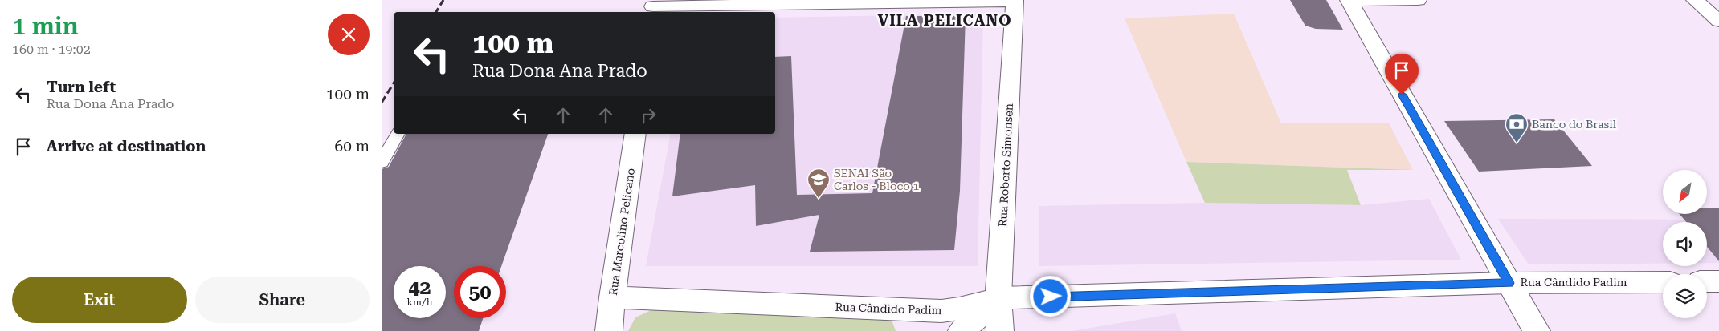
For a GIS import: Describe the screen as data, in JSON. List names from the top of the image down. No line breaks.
{"streets":{"street":["Rua Roberto Simonsen","Rua Marcolino Pelicano","Rua Cândido Padim"]},"crossings":[["Rua Roberto Simonsen","Rua Cândido Padim"],["Rua Marcolino Pelicano","Rua Cândido Padim"]],"districts":["VILA PELICANO"],"places":{"bank":["Banco do Brasil"],"school or university":["SENAI São Carlos - Bloco 1"]},"north":"bottom left","page":{"heading":["1 min","160 m · 19:02"],"turn":["100 m","Rua Dona Ana Prado"],"list":[{"name":"Turn left","note":"Rua Dona Ana Prado","value":"100 m"},{"name":"Arrive at destination","value":"60 m"}],"speed":"42 km/h","limit":"50","buttons":["Exit","Share"]}}
